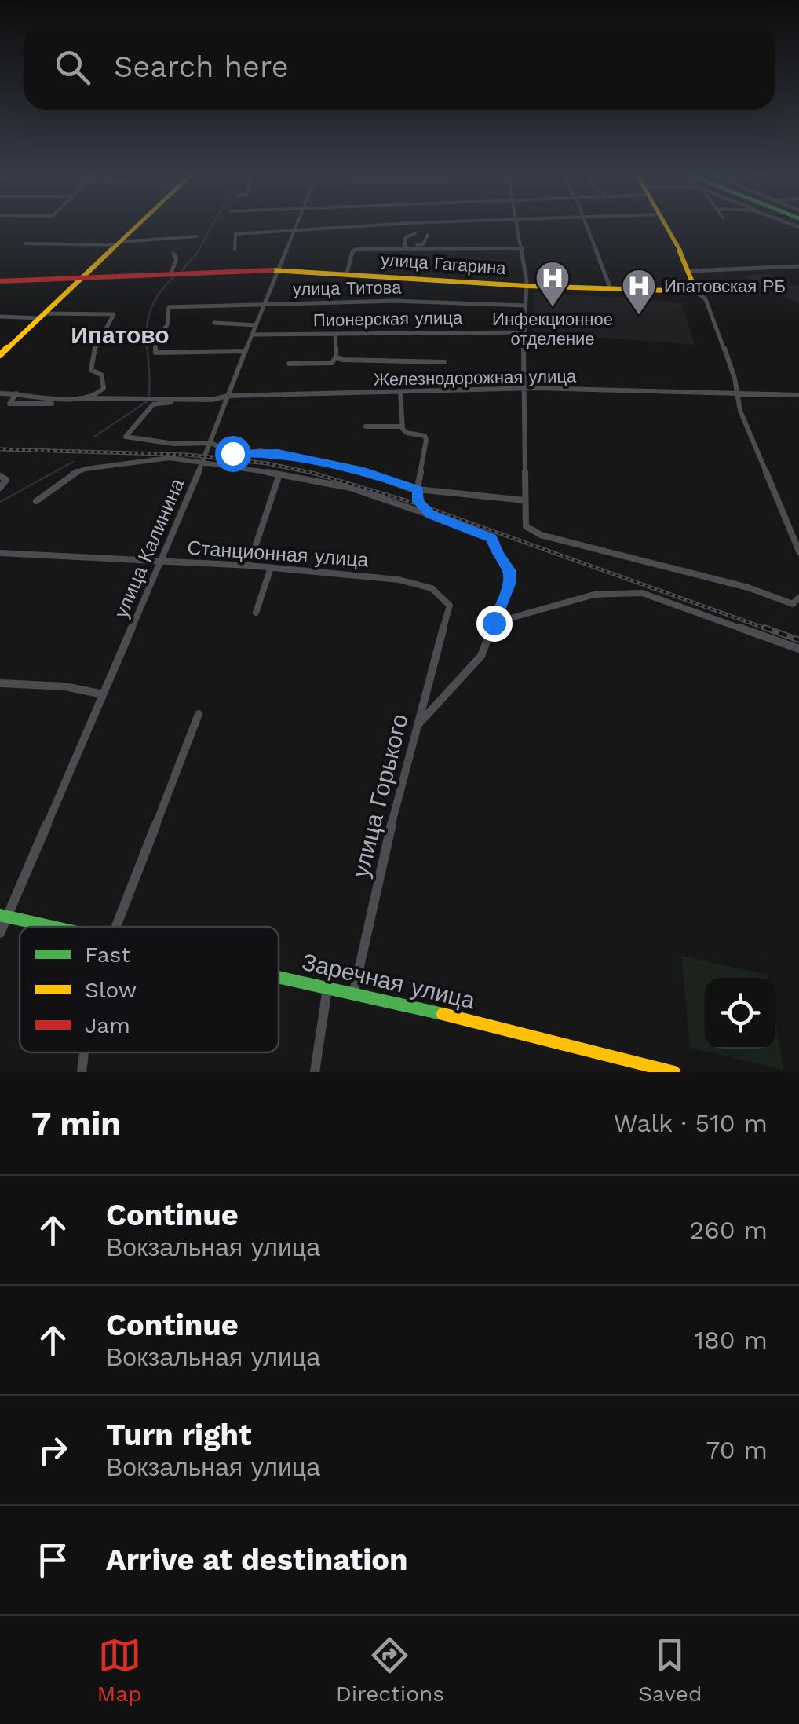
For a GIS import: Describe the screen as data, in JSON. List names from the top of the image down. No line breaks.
{"streets":{"main road":["улица Гагарина","Заречная улица"],"street":["улица Титова","Пионерская улица","Железнодорожная улица","улица Калинина","Станционная улица","улица Горького"]},"crossings":[["улица Гагарина","улица Калинина"],["улица Титова","улица Калинина"],["Пионерская улица","улица Калинина"],["Железнодорожная улица","улица Калинина"],["улица Калинина","Станционная улица"],["улица Калинина","Заречная улица"],["Станционная улица","улица Горького"],["улица Горького","Заречная улица"]],"districts":["Ипатово"],"places":{"hospital":["Инфекционное отделение","Ипатовская РБ"]},"legend":["Fast","Slow","Jam"],"page":{"search":"Search here","heading":["7 min","Walk · 510 m"],"list":[["Continue","Вокзальная улица","260 m"],["Continue","Вокзальная улица","180 m"],["Turn right","Вокзальная улица","70 m"],"Arrive at destination"],"nav":["Map","Directions","Saved"]}}
